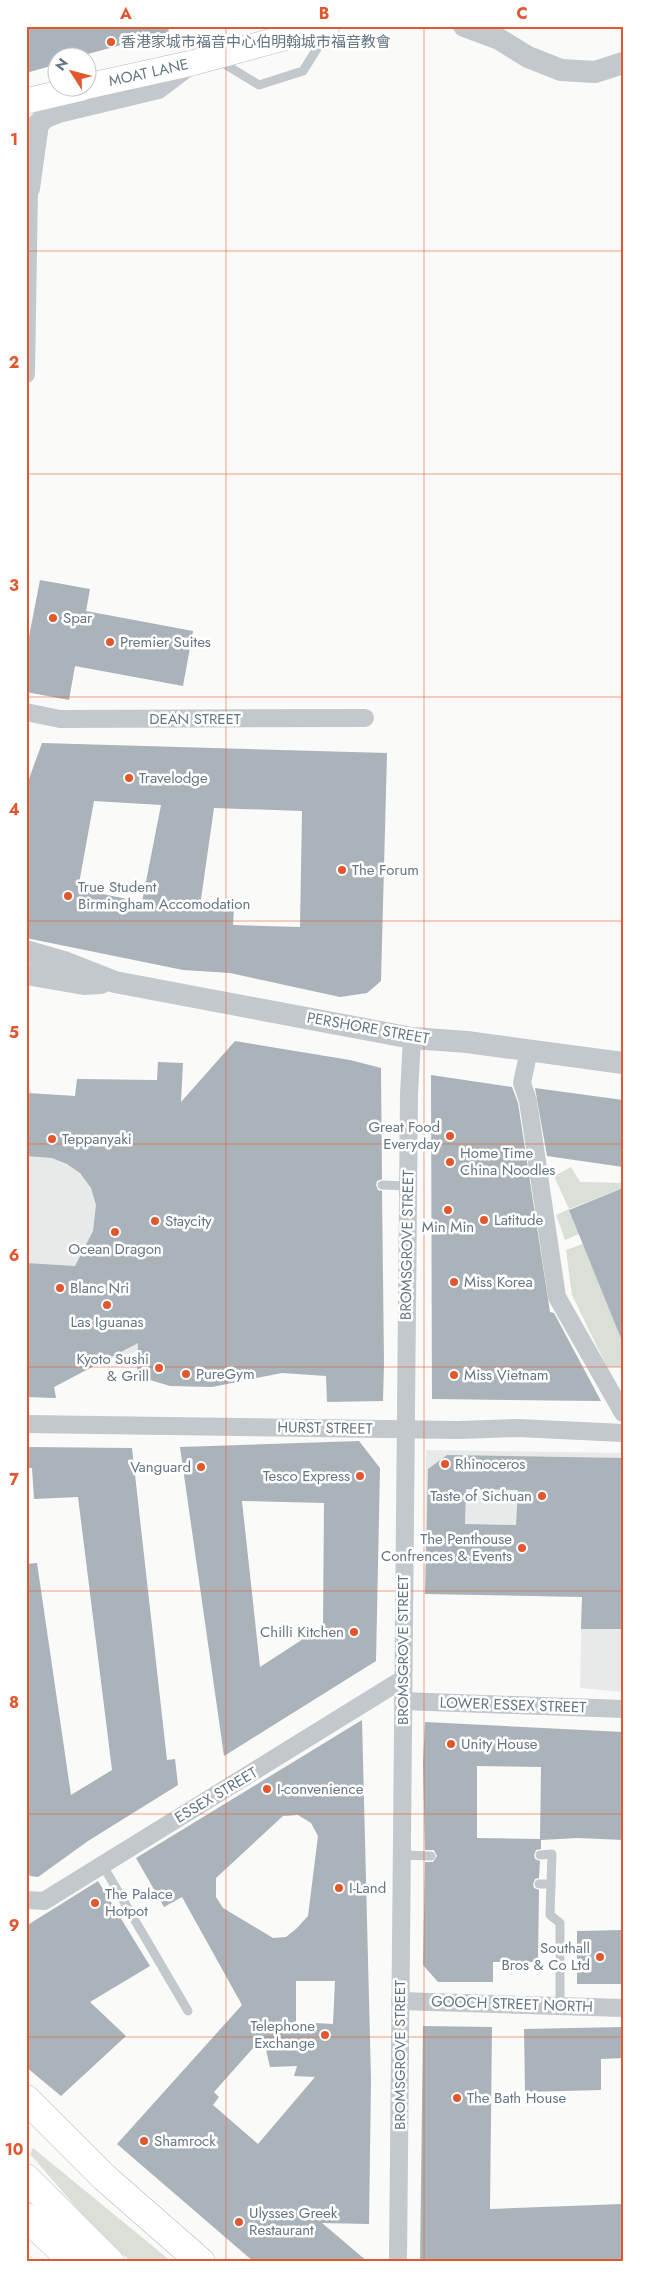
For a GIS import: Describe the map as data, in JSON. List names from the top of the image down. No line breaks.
{"streets":{"main road":["MOAT LANE"],"street":["DEAN STREET","PERSHORE STREET","BROMSGROVE STREET","HURST STREET","LOWER ESSEX STREET","ESSEX STREET","GOOCH STREET NORTH"]},"crossings":[["PERSHORE STREET","BROMSGROVE STREET"],["BROMSGROVE STREET","HURST STREET"],["BROMSGROVE STREET","LOWER ESSEX STREET"],["BROMSGROVE STREET","ESSEX STREET"],["BROMSGROVE STREET","GOOCH STREET NORTH"]],"places":["香港家城市福音中心伯明翰城市福音教會","Spar","Premier Suites","Travelodge","The Forum","True Student Birmingham Accomodation","Great Food Everyday","Teppanyaki","Home Time China Noodles","Min Min","Latitude","Staycity","Ocean Dragon","Miss Korea","Blanc Nri","Las Iguanas","Kyoto Sushi & Grill","PureGym","Miss Vietnam","Rhinoceros","Vanguard","Tesco Express","Taste of Sichuan","The Penthouse Confrences & Events","Chilli Kitchen","Unity House","I-convenience","I-Land","The Palace Hotpot","Southall Bros & Co Ltd","Telephone Exchange","The Bath House","Shamrock","Ulysses Greek Restaurant"],"north":"top left","grid":{"columns":["A","B","C"],"rows":["1","2","3","4","5","6","7","8","9","10"]}}
